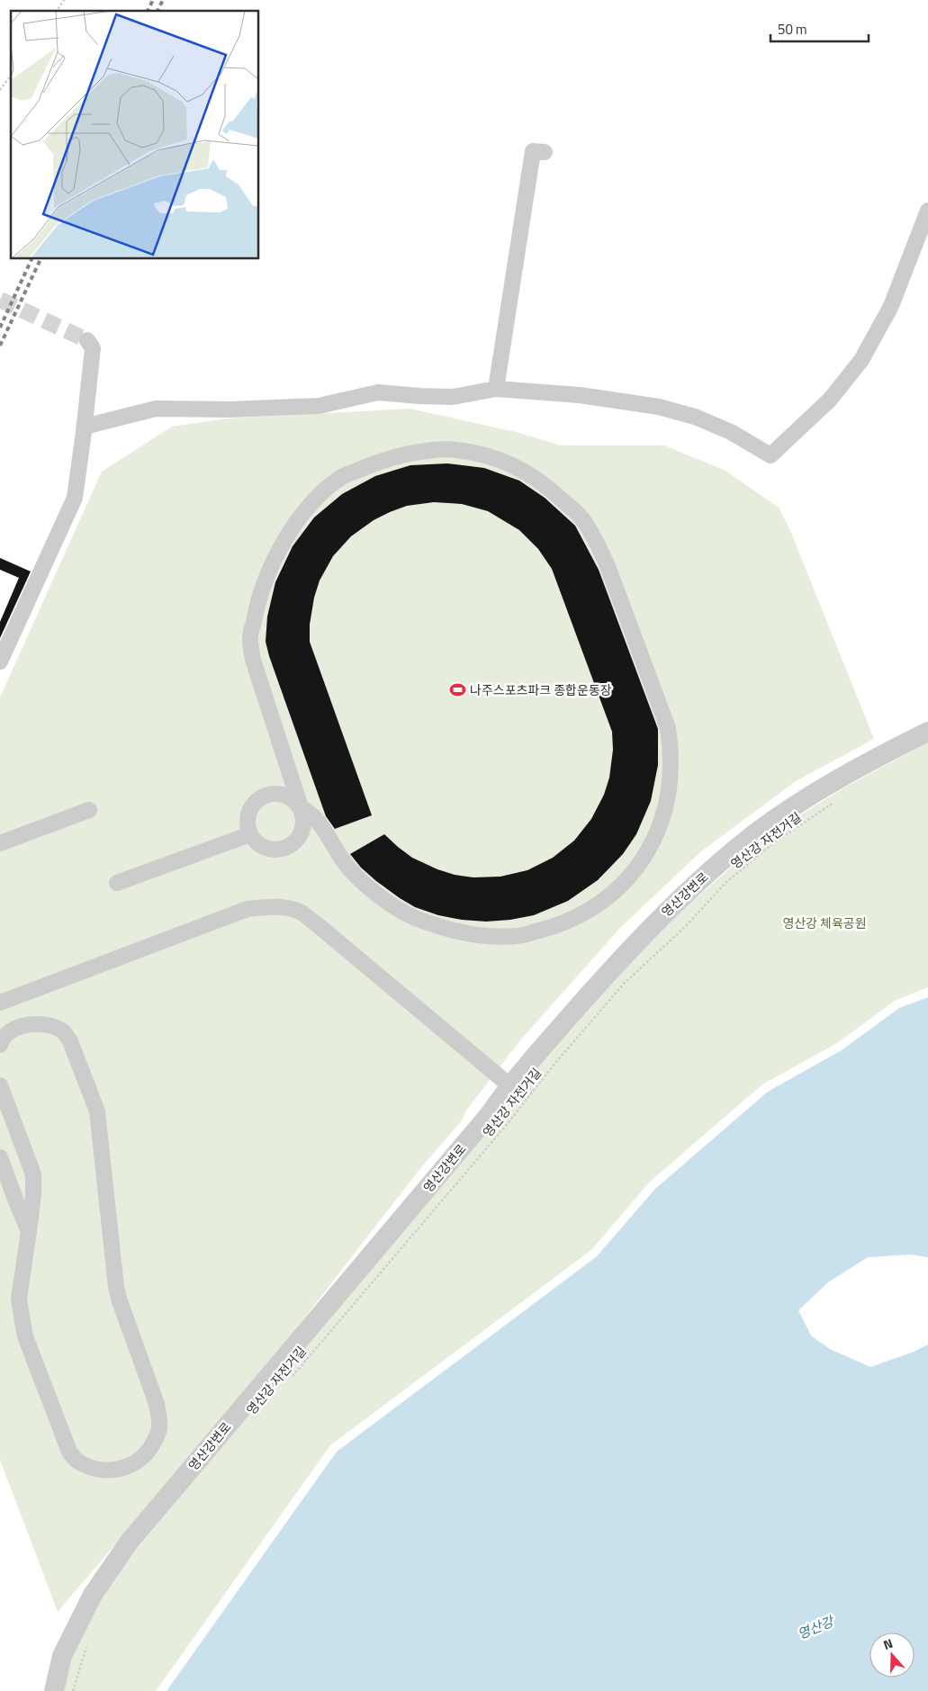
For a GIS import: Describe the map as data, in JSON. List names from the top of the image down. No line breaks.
{"streets":{"street":["영산강변로"],"path":["영산강 자전거길"]},"water":["영산강"],"parks":["영산강 체육공원"],"places":{"sports":["나주스포츠파크 종합운동장"]},"scale_bar":"50 m","north":"top"}
